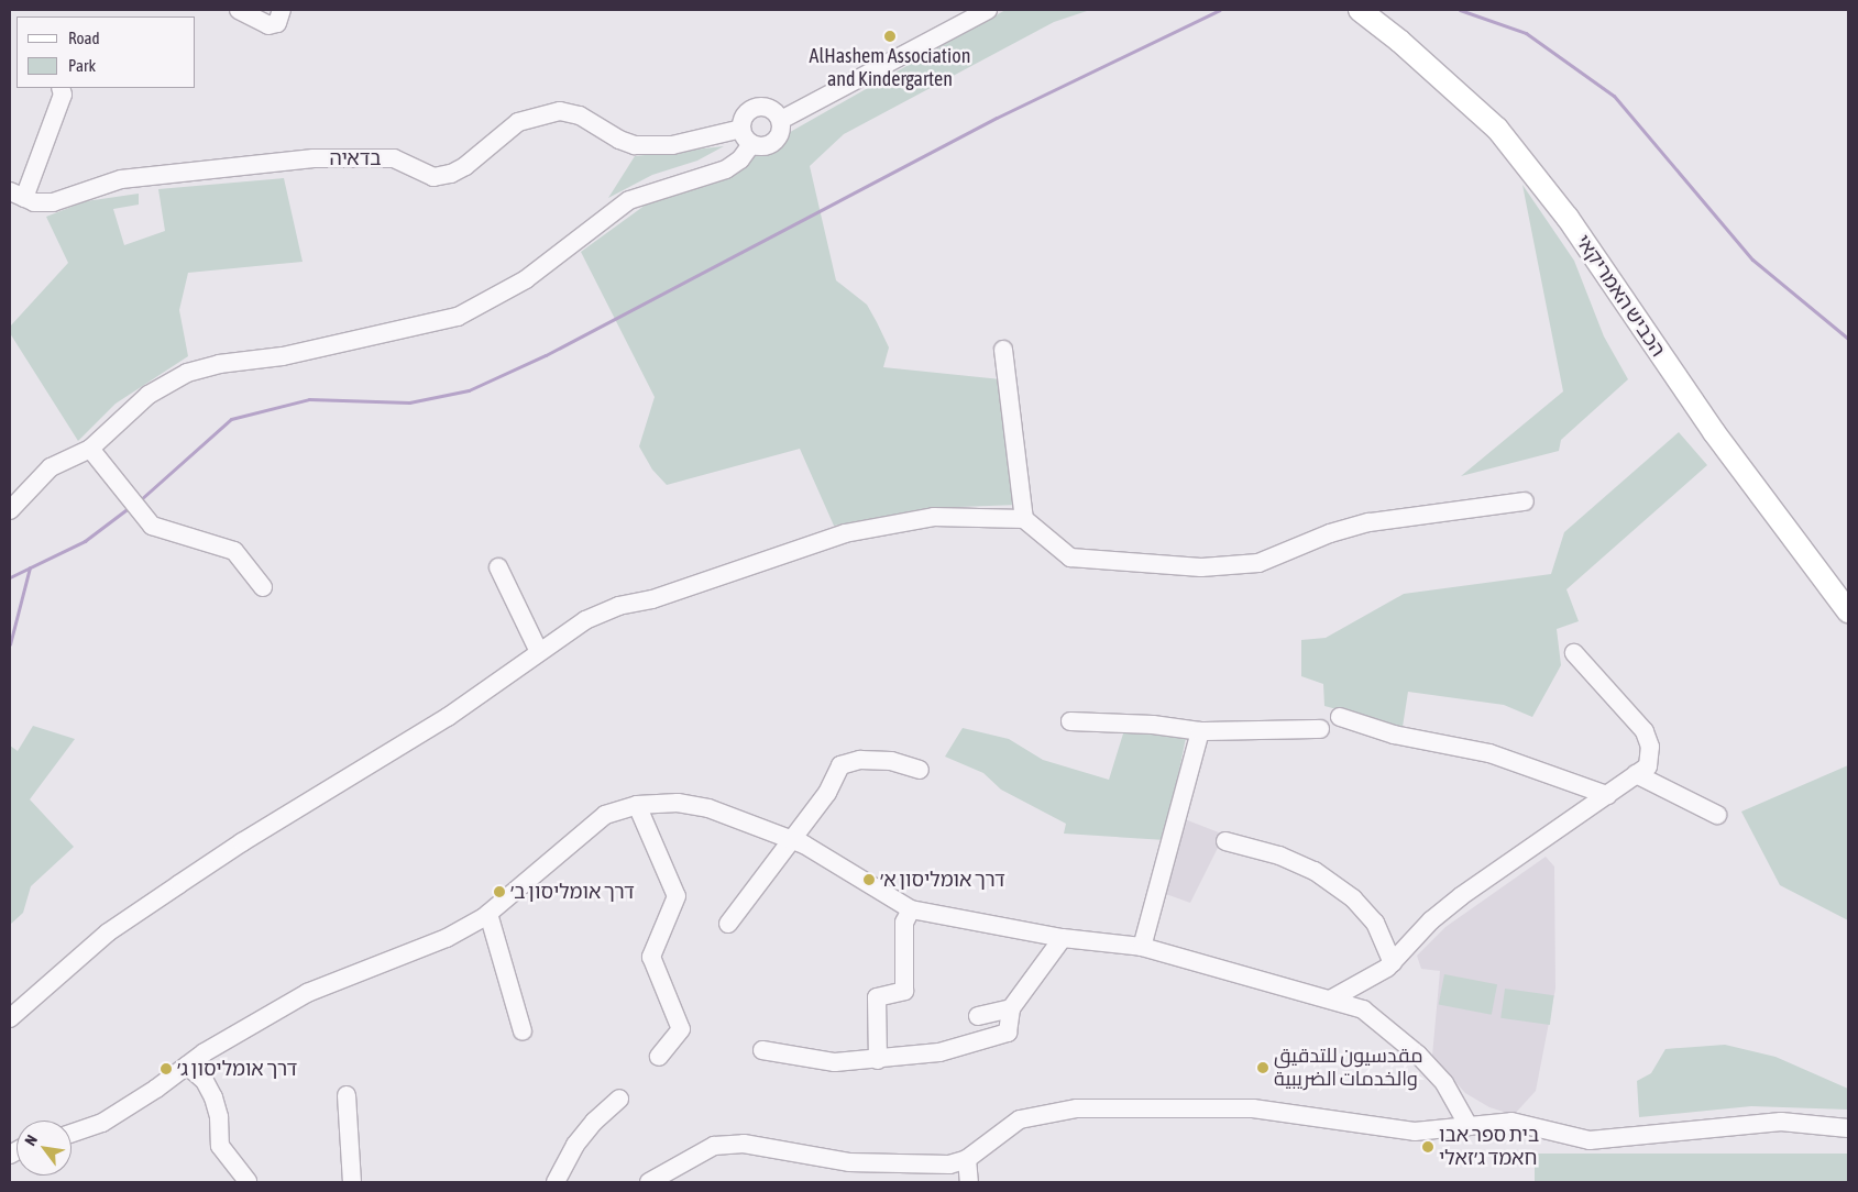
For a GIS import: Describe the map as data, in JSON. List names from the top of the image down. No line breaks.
{"streets":{"main road":["הכביש האמריקאי"],"street":["בדאיה"]},"places":["AlHashem Association and Kindergarten","דרך אומליסון א׳","דרך אומליסון ב׳","مقدسيون للتدقيق والخدمات الضريبية","דרך אומליסון ג׳","בית ספר אבו חאמד ג׳זאלי"],"legend":["Road","Park"],"north":"top left"}
